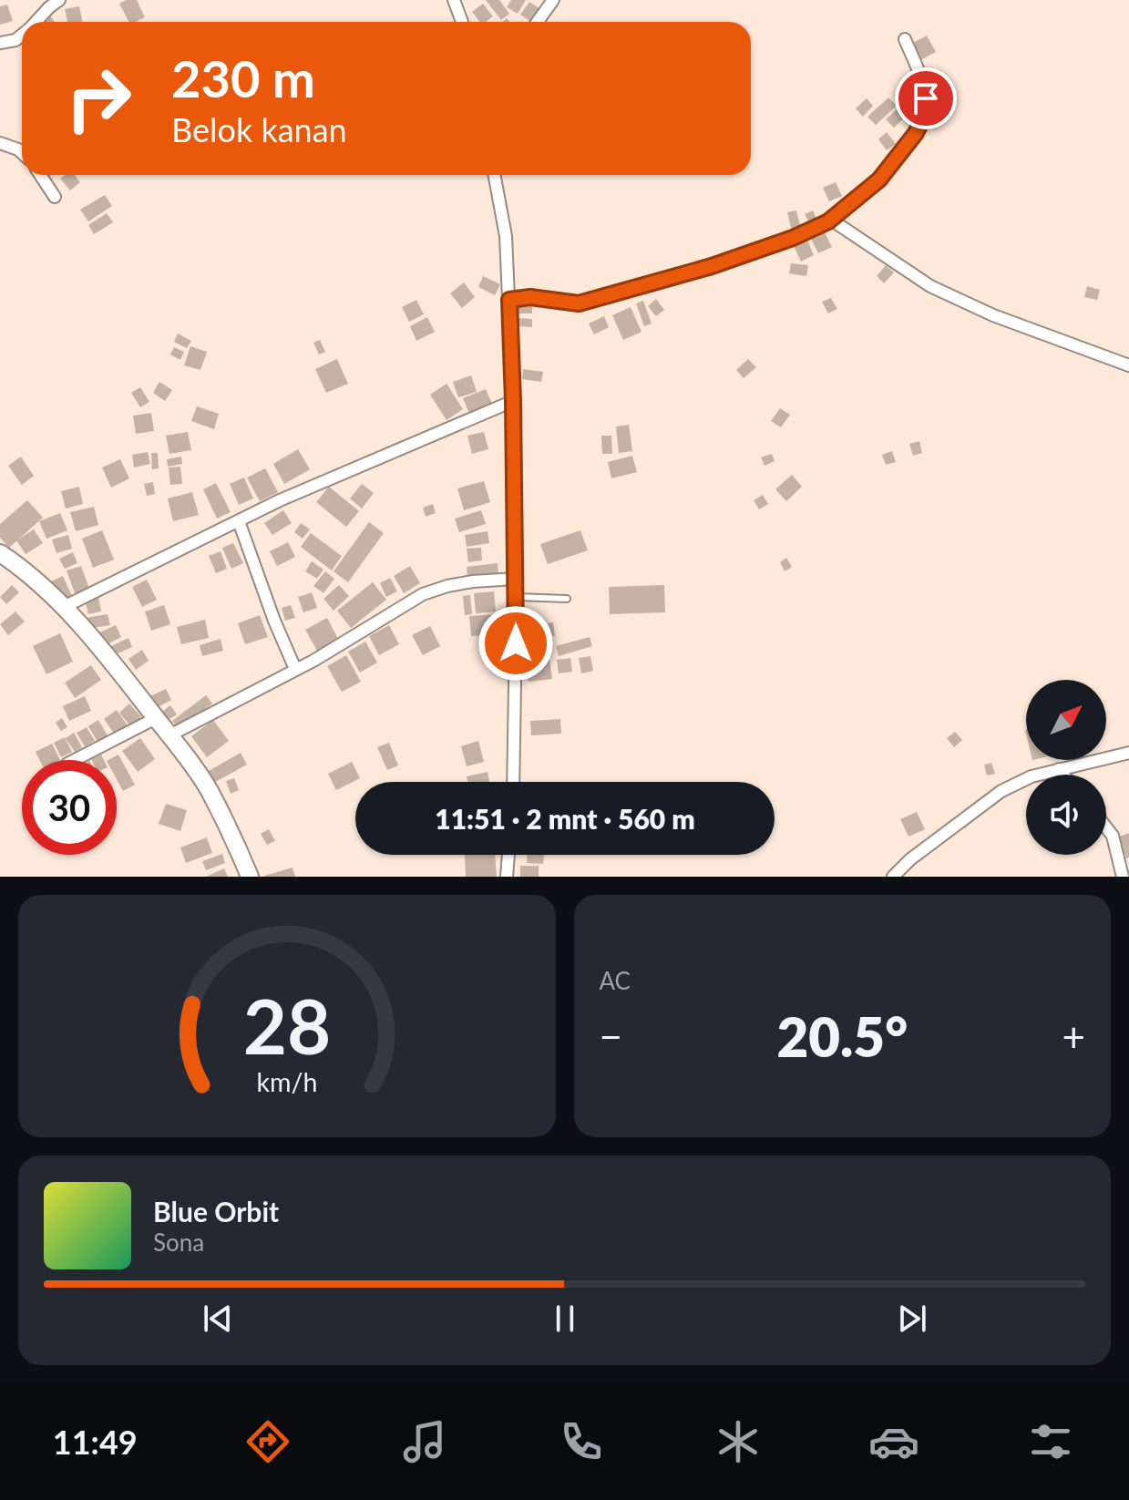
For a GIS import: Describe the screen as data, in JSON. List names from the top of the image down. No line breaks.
{"north":"top right","page":{"turn":["230 m","Belok kanan"],"limit":"30","trip":"11:51 · 2 mnt · 560 m","tile":"AC","heat":["−","20.5°","+"],"song":["Blue Orbit","Sona"],"tabs":"11:49","gauge":["28","km/h"]}}
